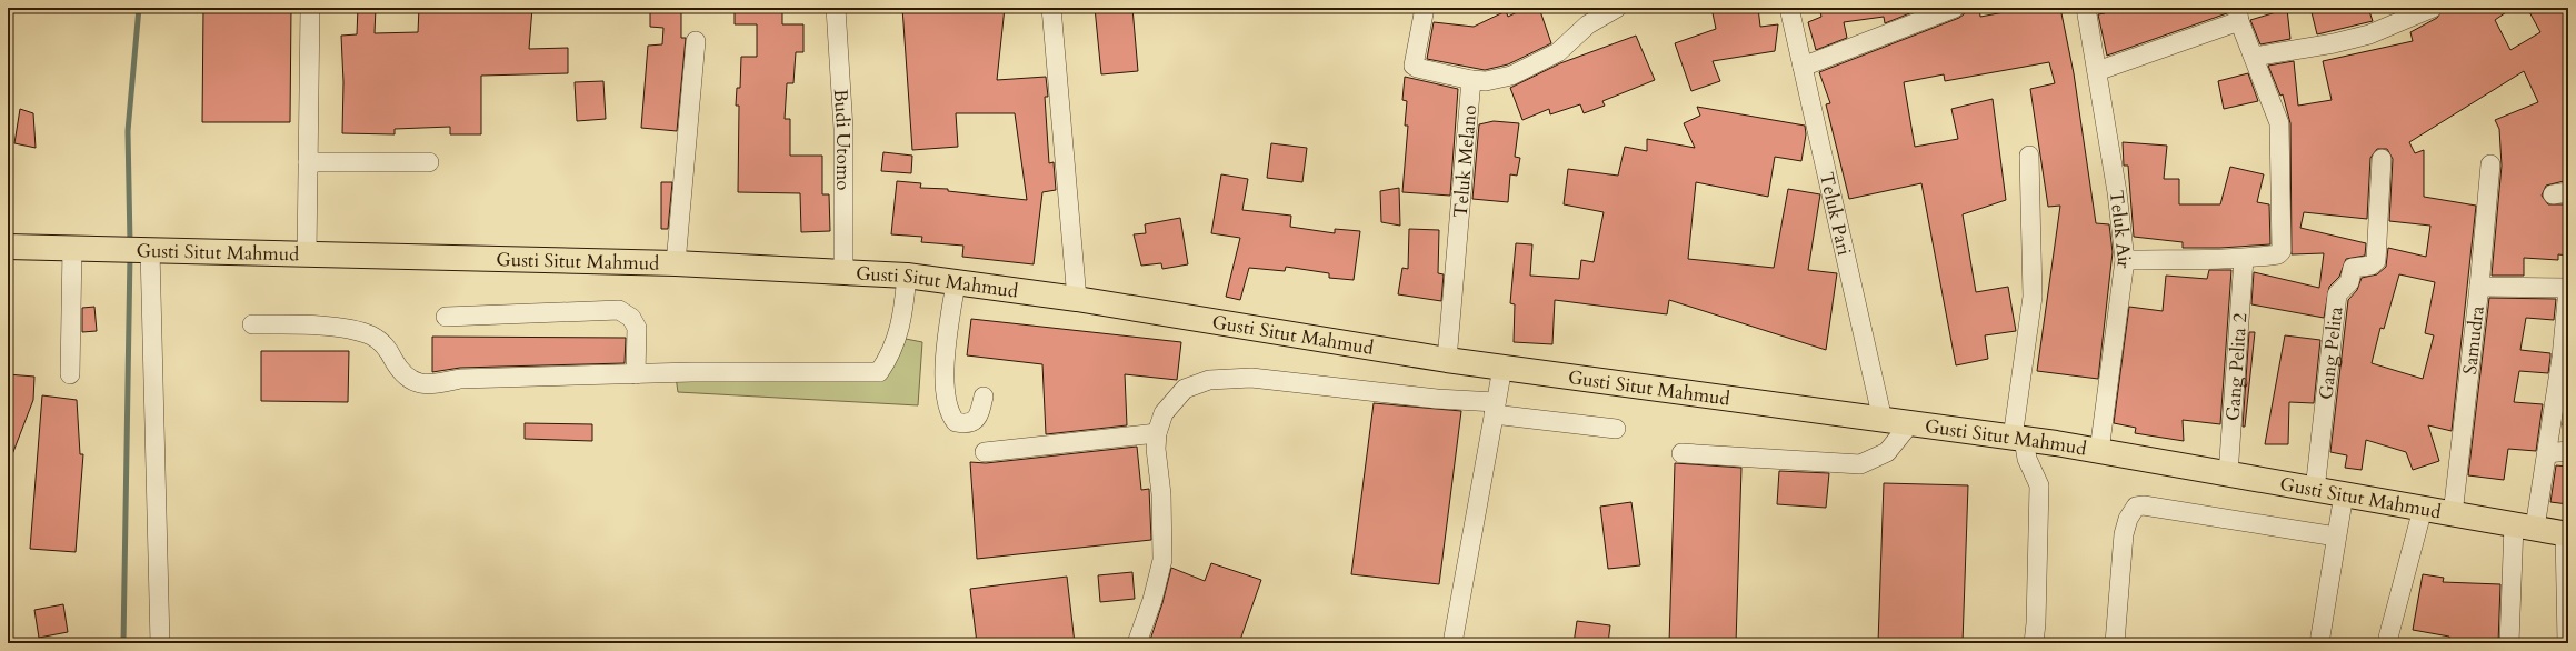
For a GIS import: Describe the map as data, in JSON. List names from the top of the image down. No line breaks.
{"streets":{"highway":["Gusti Situt Mahmud"],"street":["Budi Utomo","Teluk Melano","Teluk Pari","Teluk Air","Samudra","Gang Pelita","Gang Pelita 2"]},"crossings":[["Budi Utomo","Gusti Situt Mahmud"],["Teluk Melano","Gusti Situt Mahmud"],["Teluk Pari","Gusti Situt Mahmud"],["Teluk Air","Gusti Situt Mahmud"],["Gusti Situt Mahmud","Samudra"],["Gusti Situt Mahmud","Gang Pelita"],["Gusti Situt Mahmud","Gang Pelita 2"]]}
